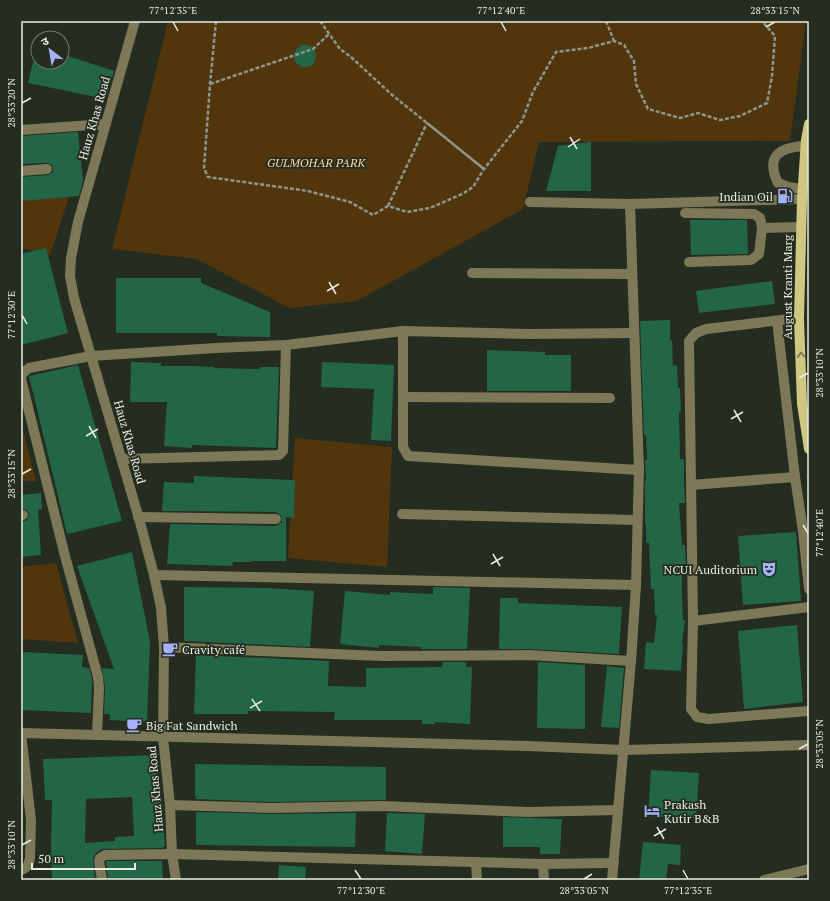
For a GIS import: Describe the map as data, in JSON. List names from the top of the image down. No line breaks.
{"streets":{"main road":["August Kranti Marg"],"street":["Hauz Khas Road"]},"one_way":["August Kranti Marg"],"parks":["GULMOHAR PARK"],"places":{"fuel station":["Indian Oil"],"theatre":["NCUI Auditorium"],"cafe":["Cravity café","Big Fat Sandwich"],"hotel":["Prakash Kutir B&B"]},"scale_bar":"50 m","north":"top left","coordinates":["77°12'35\"E","77°12'40\"E","28°33'15\"N","28°33'20\"N","77°12'30\"E","28°33'10\"N","28°33'05\"N"]}
